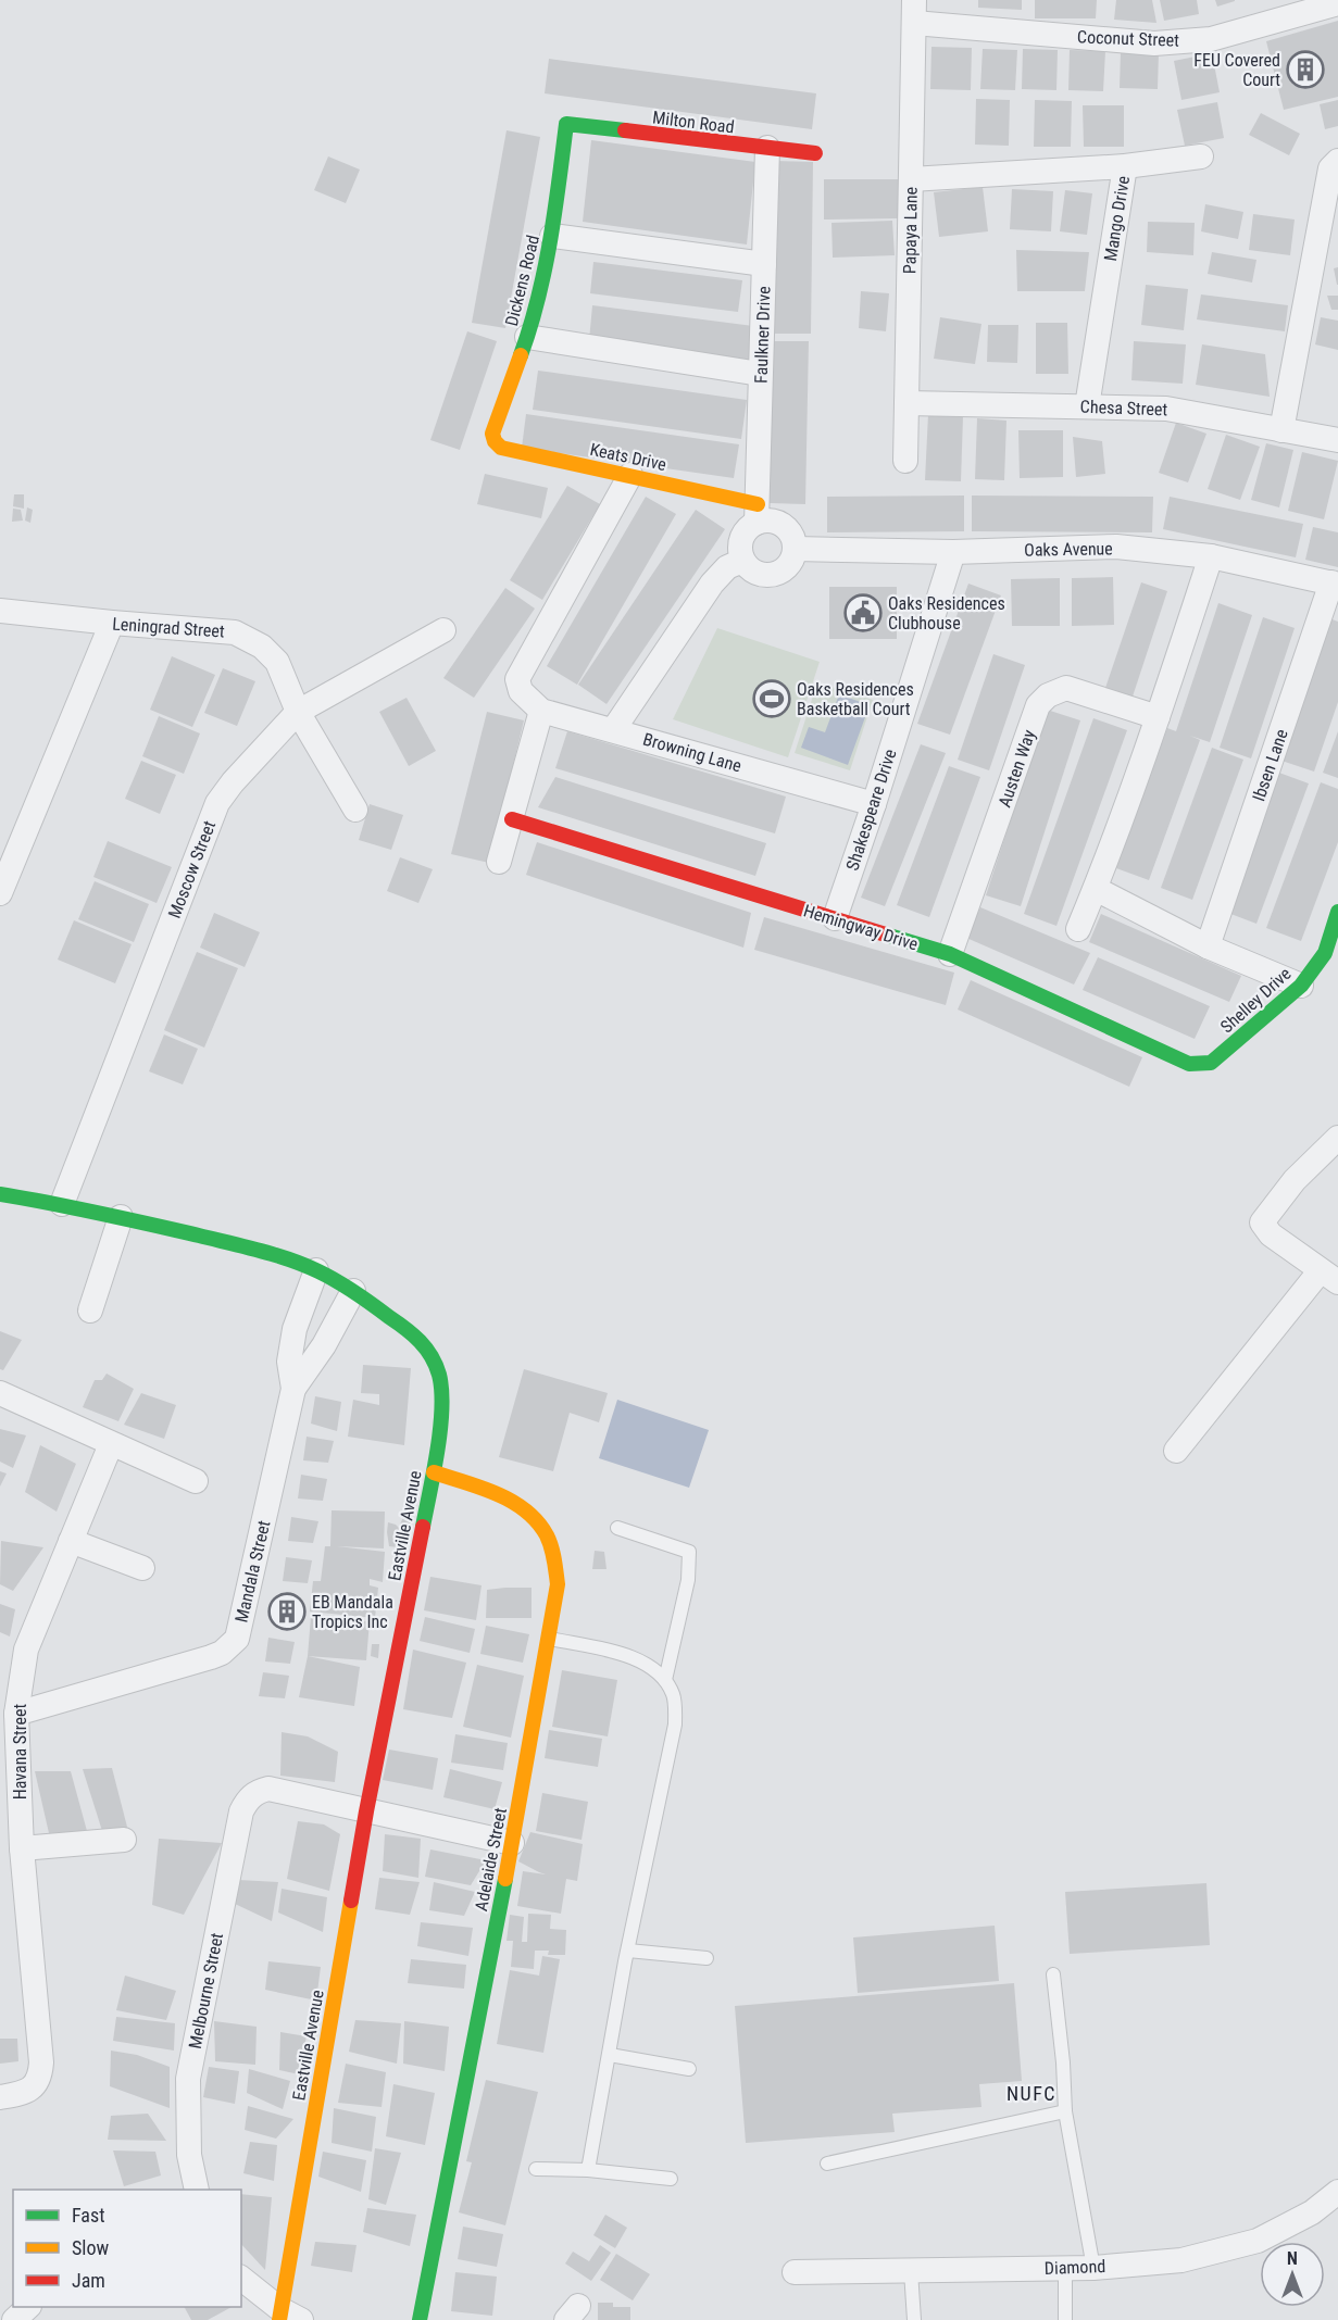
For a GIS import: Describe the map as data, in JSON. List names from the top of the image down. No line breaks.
{"streets":{"street":["Coconut Street","Milton Road","Mango Drive","Papaya Lane","Dickens Road","Faulkner Drive","Chesa Street","Keats Drive","Oaks Avenue","Leningrad Street","Browning Lane","Ibsen Lane","Austen Way","Shakespeare Drive","Moscow Street","Hemingway Drive","Shelley Drive","Eastville Avenue","Mandala Street","Havana Street","Adelaide Street","Melbourne Street","Diamond"]},"crossings":[["Coconut Street","Papaya Lane"],["Milton Road","Dickens Road"],["Milton Road","Faulkner Drive"],["Mango Drive","Papaya Lane"],["Mango Drive","Chesa Street"],["Papaya Lane","Chesa Street"],["Dickens Road","Keats Drive"],["Faulkner Drive","Keats Drive"],["Faulkner Drive","Oaks Avenue"],["Keats Drive","Oaks Avenue"],["Oaks Avenue","Ibsen Lane"],["Oaks Avenue","Shakespeare Drive"],["Leningrad Street","Moscow Street"],["Browning Lane","Shakespeare Drive"],["Austen Way","Hemingway Drive"],["Shakespeare Drive","Hemingway Drive"],["Moscow Street","Eastville Avenue"],["Hemingway Drive","Shelley Drive"],["Eastville Avenue","Adelaide Street"],["Eastville Avenue","Melbourne Street"],["Mandala Street","Havana Street"]],"districts":["NUFC"],"places":{"building":["FEU Covered Court","EB Mandala Tropics Inc"],"public building":["Oaks Residences Clubhouse"],"sports":["Oaks Residences Basketball Court"]},"legend":["Fast","Slow","Jam"],"north":"top"}
